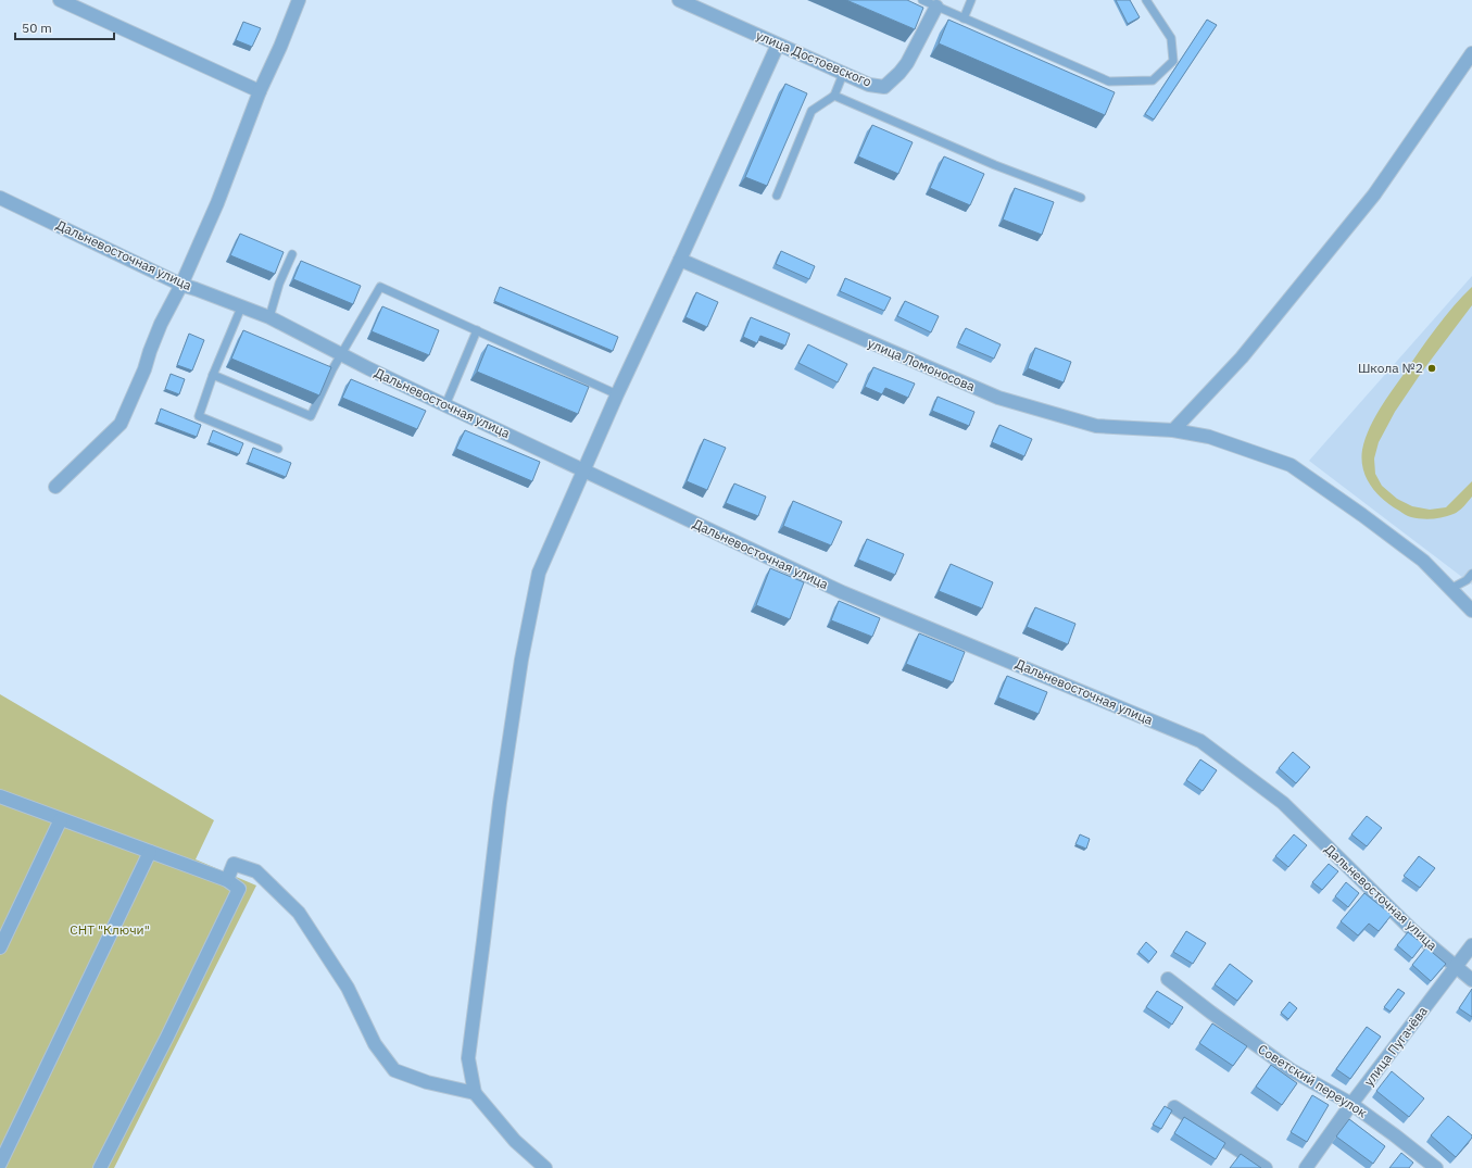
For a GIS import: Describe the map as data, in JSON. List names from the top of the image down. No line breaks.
{"streets":{"street":["улица Достоевского","Дальневосточная улица","улица Ломоносова","улица Пугачёва","Советский переулок"]},"crossings":[["Дальневосточная улица","улица Пугачёва"],["улица Пугачёва","Советский переулок"]],"parks":["СНТ \"Ключи\""],"places":["Школа №2"],"scale_bar":"50 m"}
